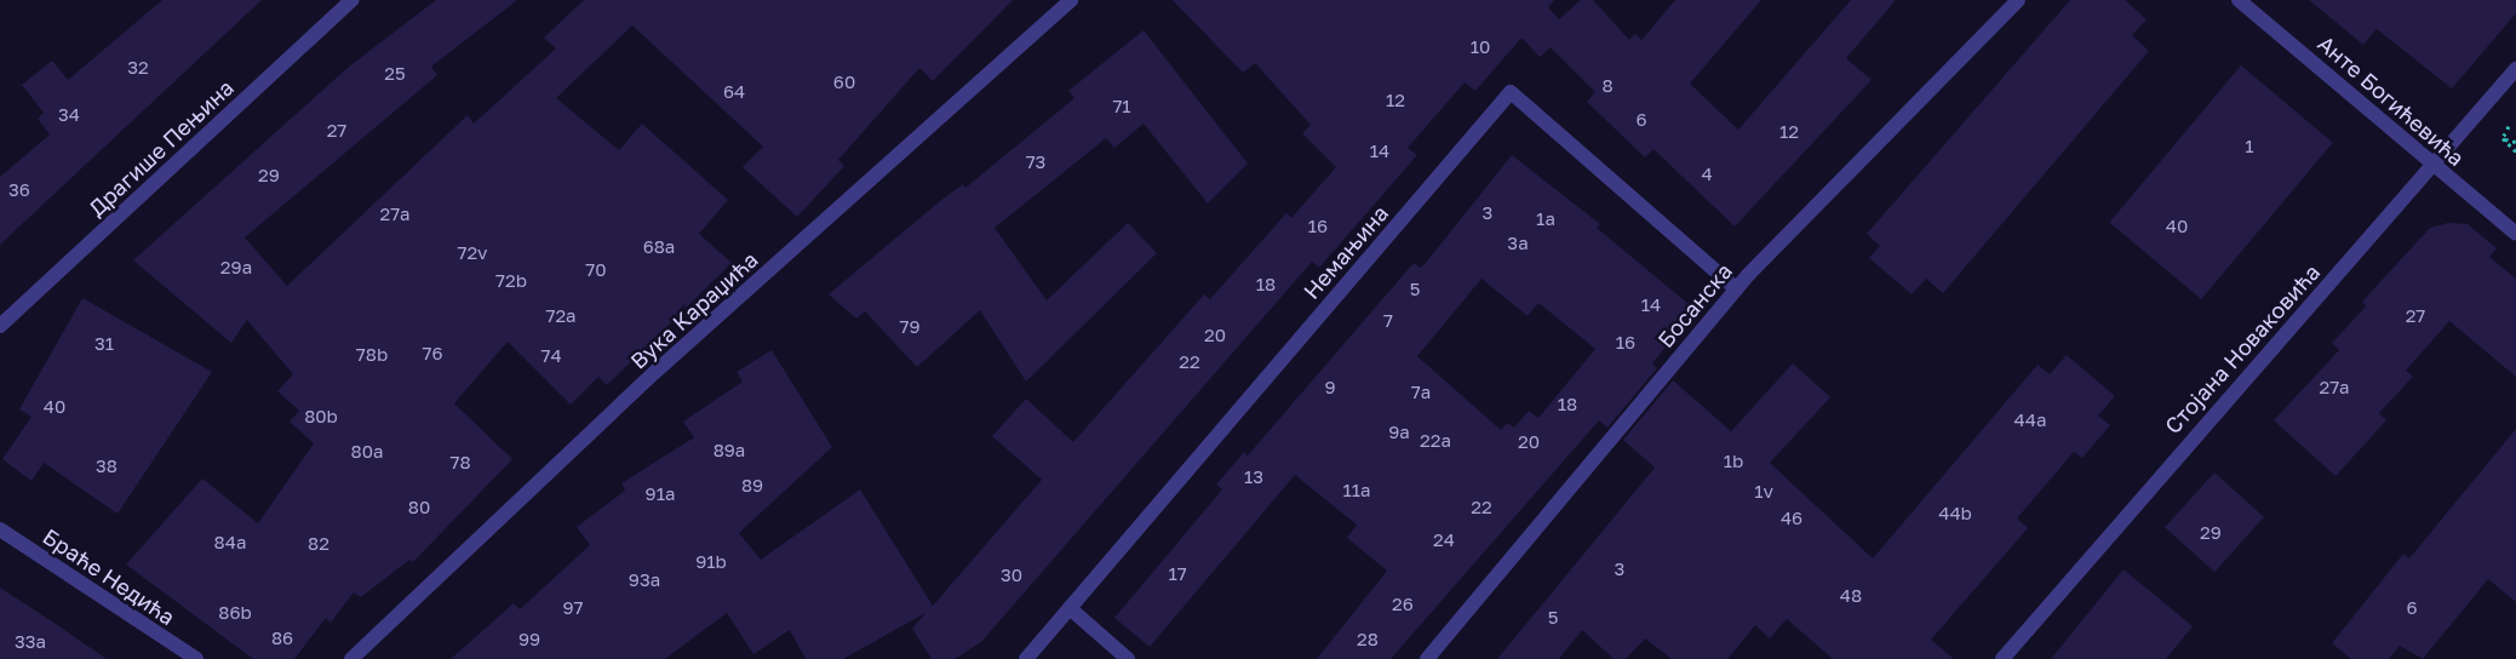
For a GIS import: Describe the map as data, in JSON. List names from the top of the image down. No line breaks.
{"streets":{"street":["Анте Богићевића","Драгише Пењина","Немањина","Босанска","Вука Караџића","Стојана Новаковића","Браће Недића"]},"crossings":[["Анте Богићевића","Стојана Новаковића"],["Немањина","Босанска"]],"house_numbers":["10","32","25","60","8","64","12","71","34","6","27","12","1","14","73","4","29","36","3","27a","1a","16","40","3a","68a","72v","29a","70","72b","18","5","14","72a","27","7","79","20","16","31","76","78b","74","22","9","27a","7a","18","40","80b","44a","9a","22a","20","89a","80a","1b","78","38","13","89","11a","1v","91a","80","22","44b","46","29","24","84a","82","91b","3","17","30","93a","48","26","97","6","86b","5","86","99","28","33a"]}
